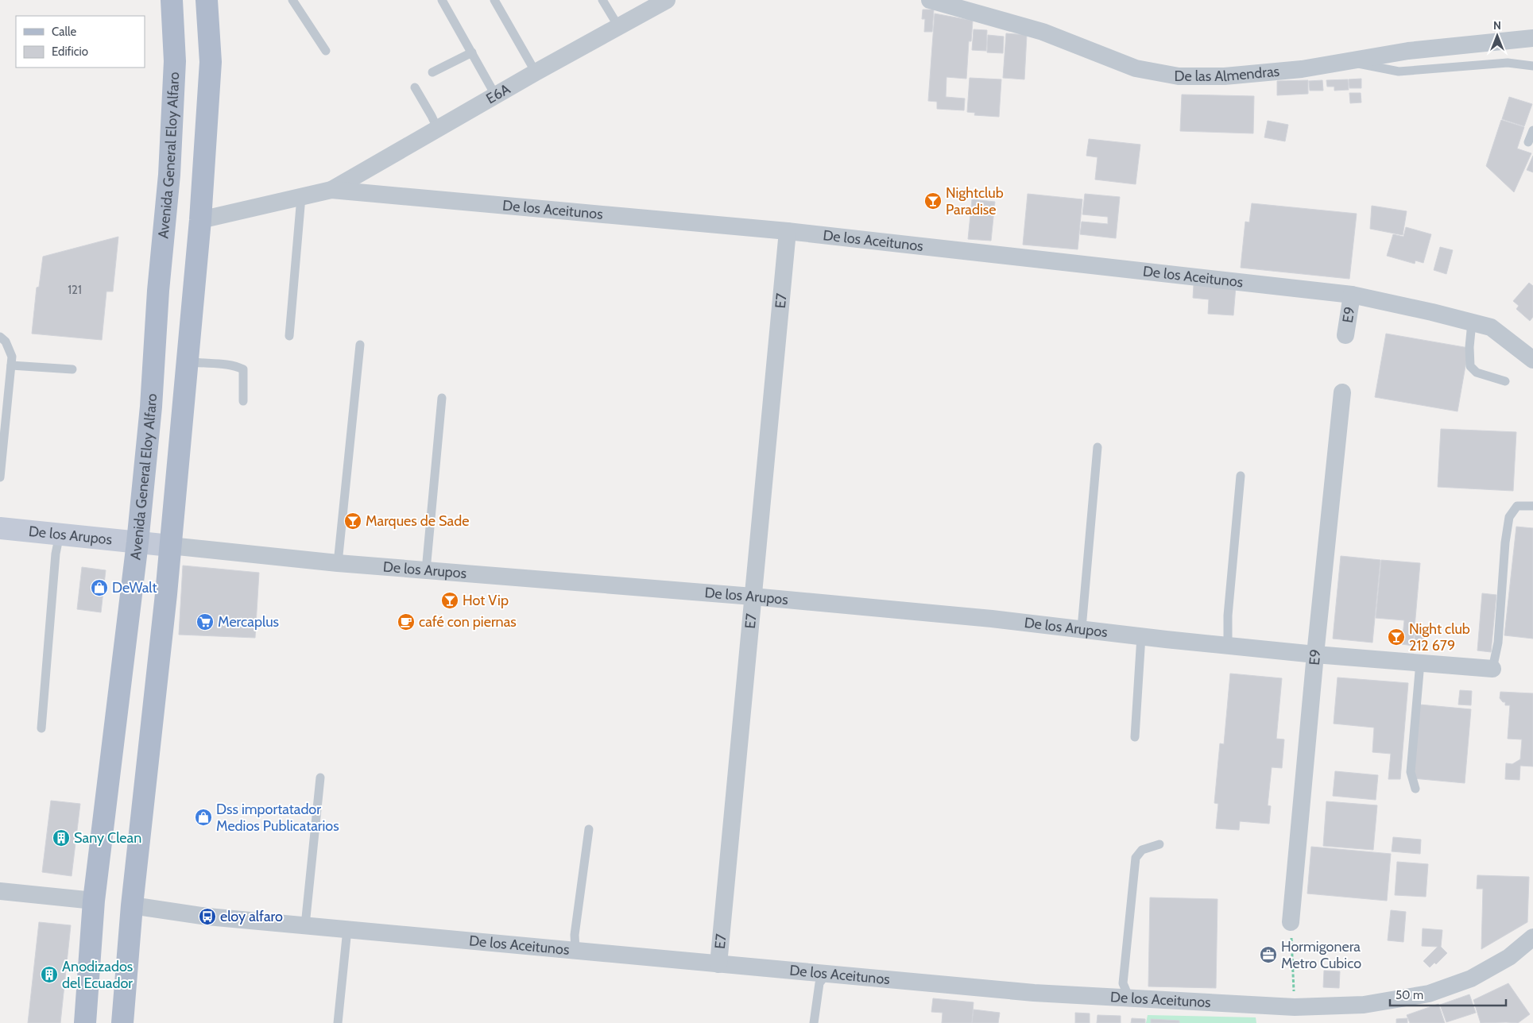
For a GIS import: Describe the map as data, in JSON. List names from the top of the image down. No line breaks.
{"streets":{"main road":["Avenida General Eloy Alfaro"],"street":["De las Almendras","E6A","De los Aceitunos","E7","E9","De los Arupos"]},"crossings":[["E6A","De los Aceitunos"],["Avenida General Eloy Alfaro","De los Arupos"],["De los Aceitunos","E7"],["De los Aceitunos","E9"],["E7","De los Arupos"],["E9","De los Arupos"]],"places":{"bar":["Nightclub Paradise","Marques de Sade","Hot Vip","Night club 212 679"],"shop":["DeWalt","Dss importatador Medios Publicatarios"],"supermarket":["Mercaplus"],"cafe":["café con piernas"],"building":["Sany Clean","Anodizados del Ecuador"],"bus stop":["eloy alfaro"],"office":["Hormigonera Metro Cubico"]},"house_numbers":["121"],"legend":["Calle","Edificio"],"scale_bar":"50 m","north":"top"}
